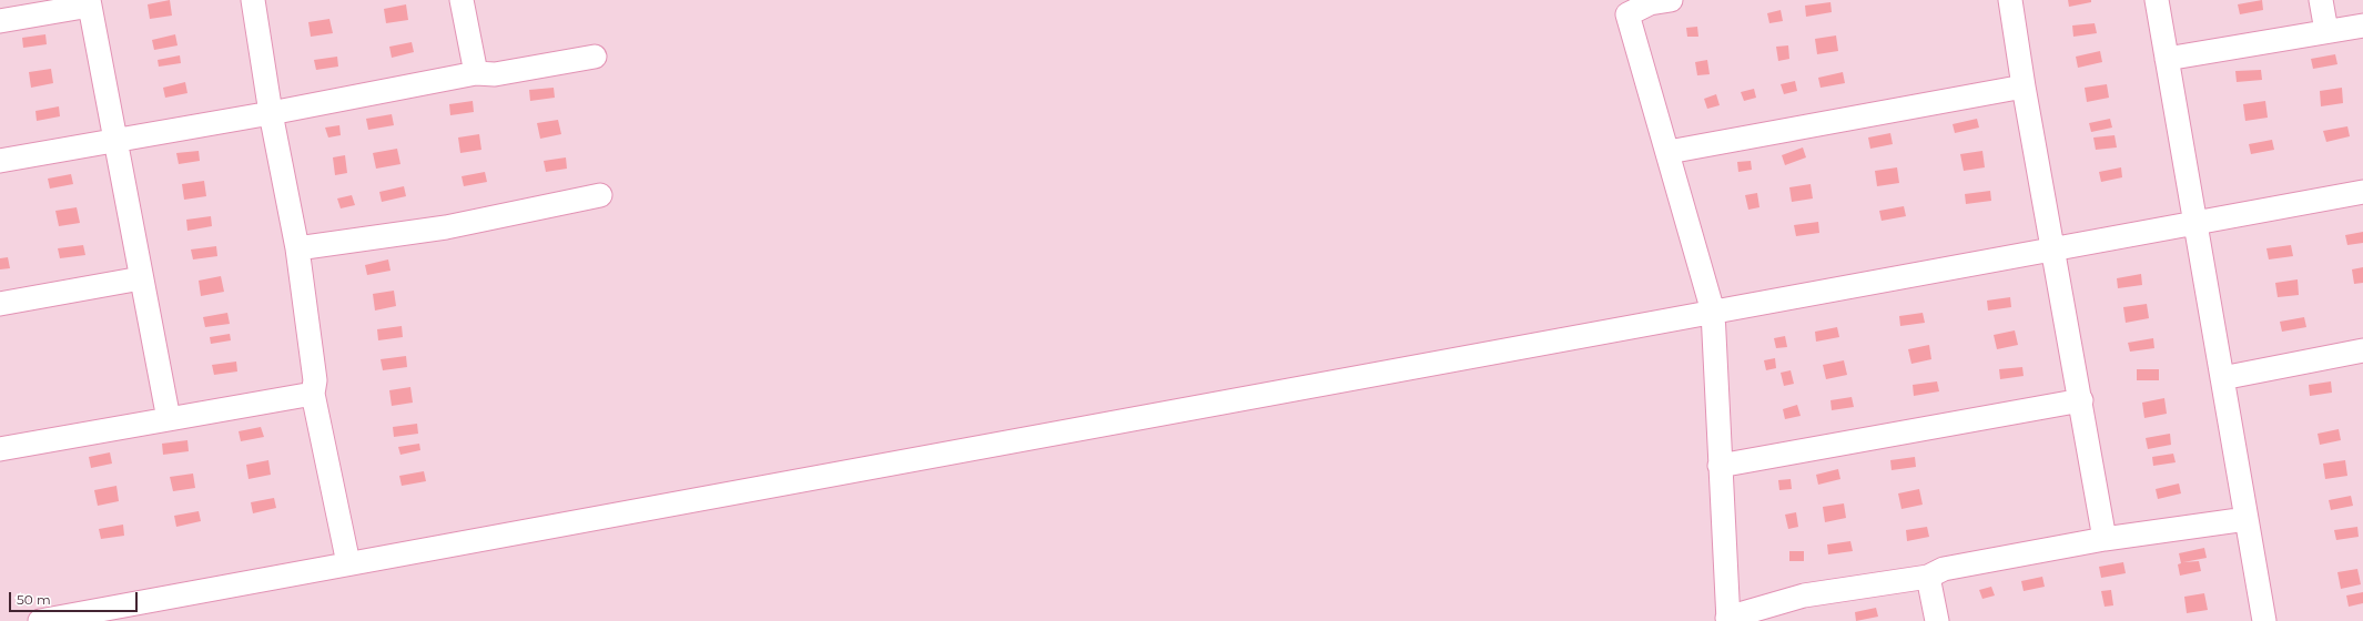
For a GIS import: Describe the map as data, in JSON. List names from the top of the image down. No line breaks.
{"scale_bar":"50 m"}
